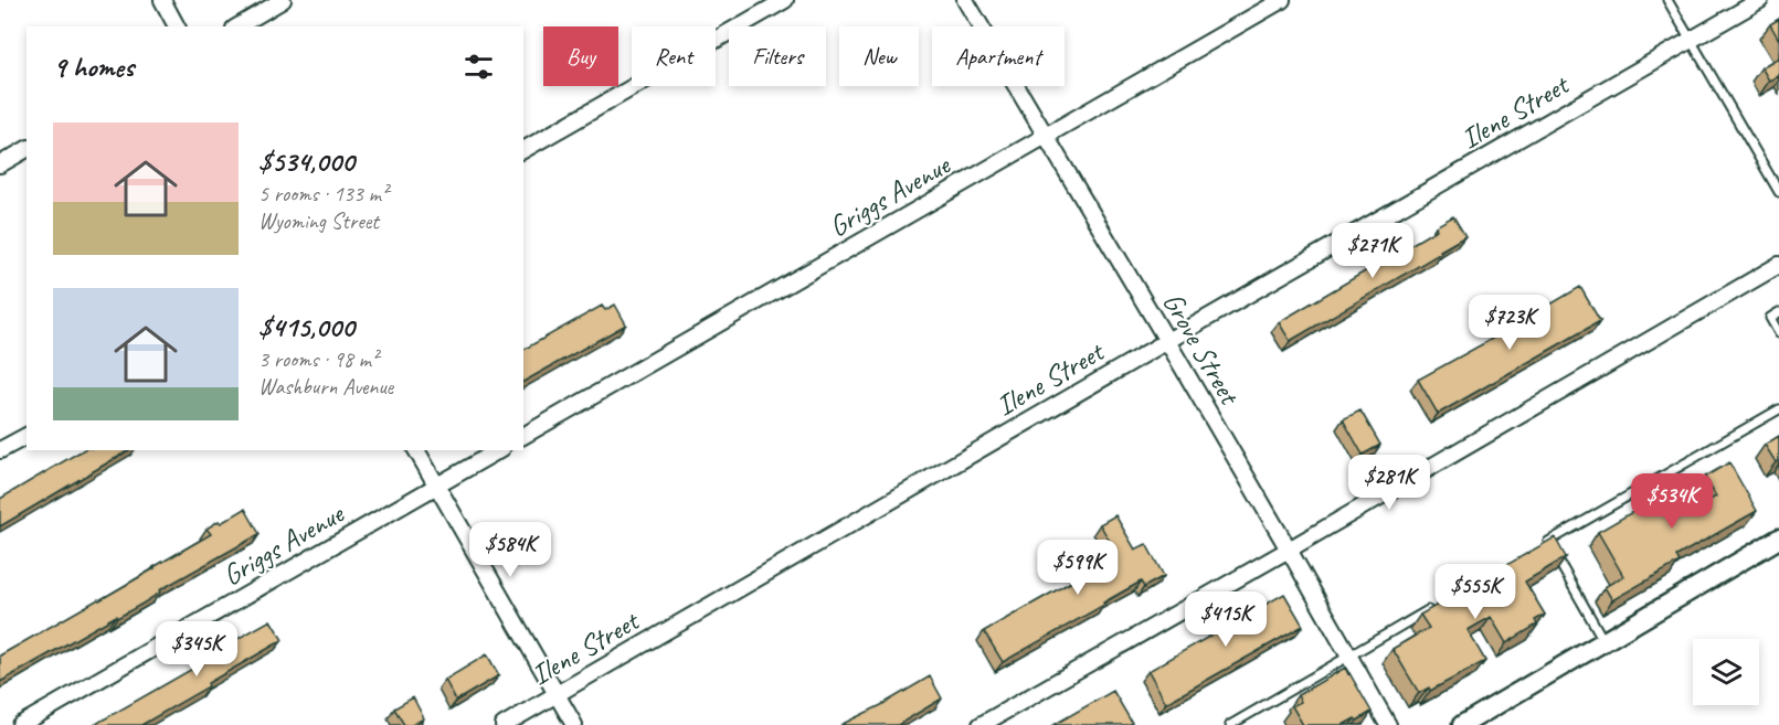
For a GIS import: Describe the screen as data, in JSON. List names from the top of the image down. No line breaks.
{"streets":{"street":["Ilene Street","Griggs Avenue","Grove Street"]},"crossings":[["Ilene Street","Grove Street"],["Griggs Avenue","Grove Street"]],"page":{"chip":["Buy","Rent","Filters","New","Apartment"],"heading":"9 homes","list":[{"name":"$534,000","note":"5 rooms · 133 m² · Wyoming Street"},{"name":"$415,000","note":"3 rooms · 98 m² · Washburn Avenue"}],"price":["$271K","$723K","$281K","$534K","$584K","$599K","$555K","$415K","$345K"]}}
